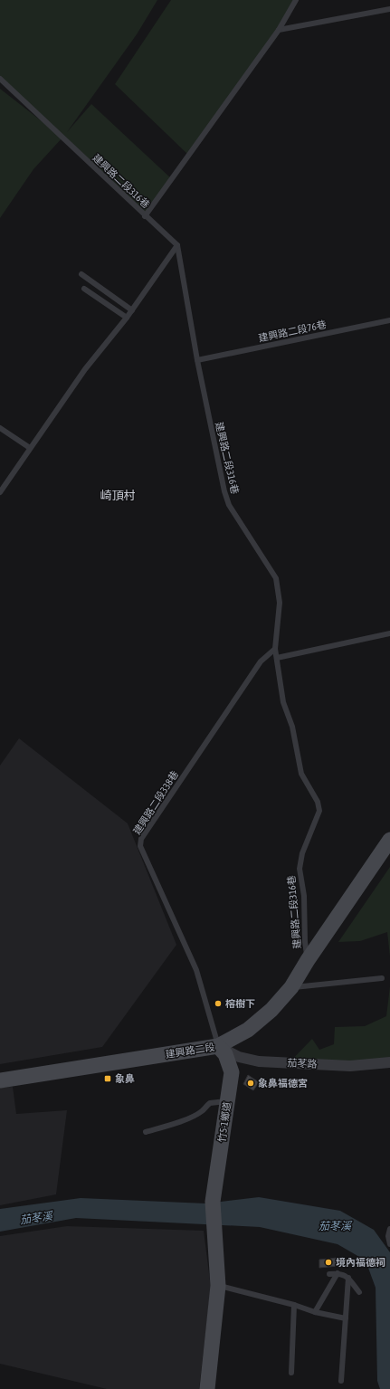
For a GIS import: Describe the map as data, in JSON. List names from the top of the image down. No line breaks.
{"streets":{"street":["建興路二段","茄苳路","竹5-1鄉道"],"lane":["建興路二段316巷","建興路二段76巷","建興路二段338巷"]},"crossings":[["建興路二段316巷","建興路二段76巷"],["建興路二段316巷","建興路二段338巷"],["建興路二段316巷","建興路二段"],["建興路二段338巷","建興路二段"],["建興路二段338巷","茄苳路"],["建興路二段338巷","竹5-1鄉道"],["建興路二段","茄苳路"],["建興路二段","竹5-1鄉道"],["茄苳路","竹5-1鄉道"]],"districts":["崎頂村"],"water":["茄苳溪"],"places":{"other":["榕樹下","象鼻福德宮","境內福德祠"],"transit":["象鼻"]}}
